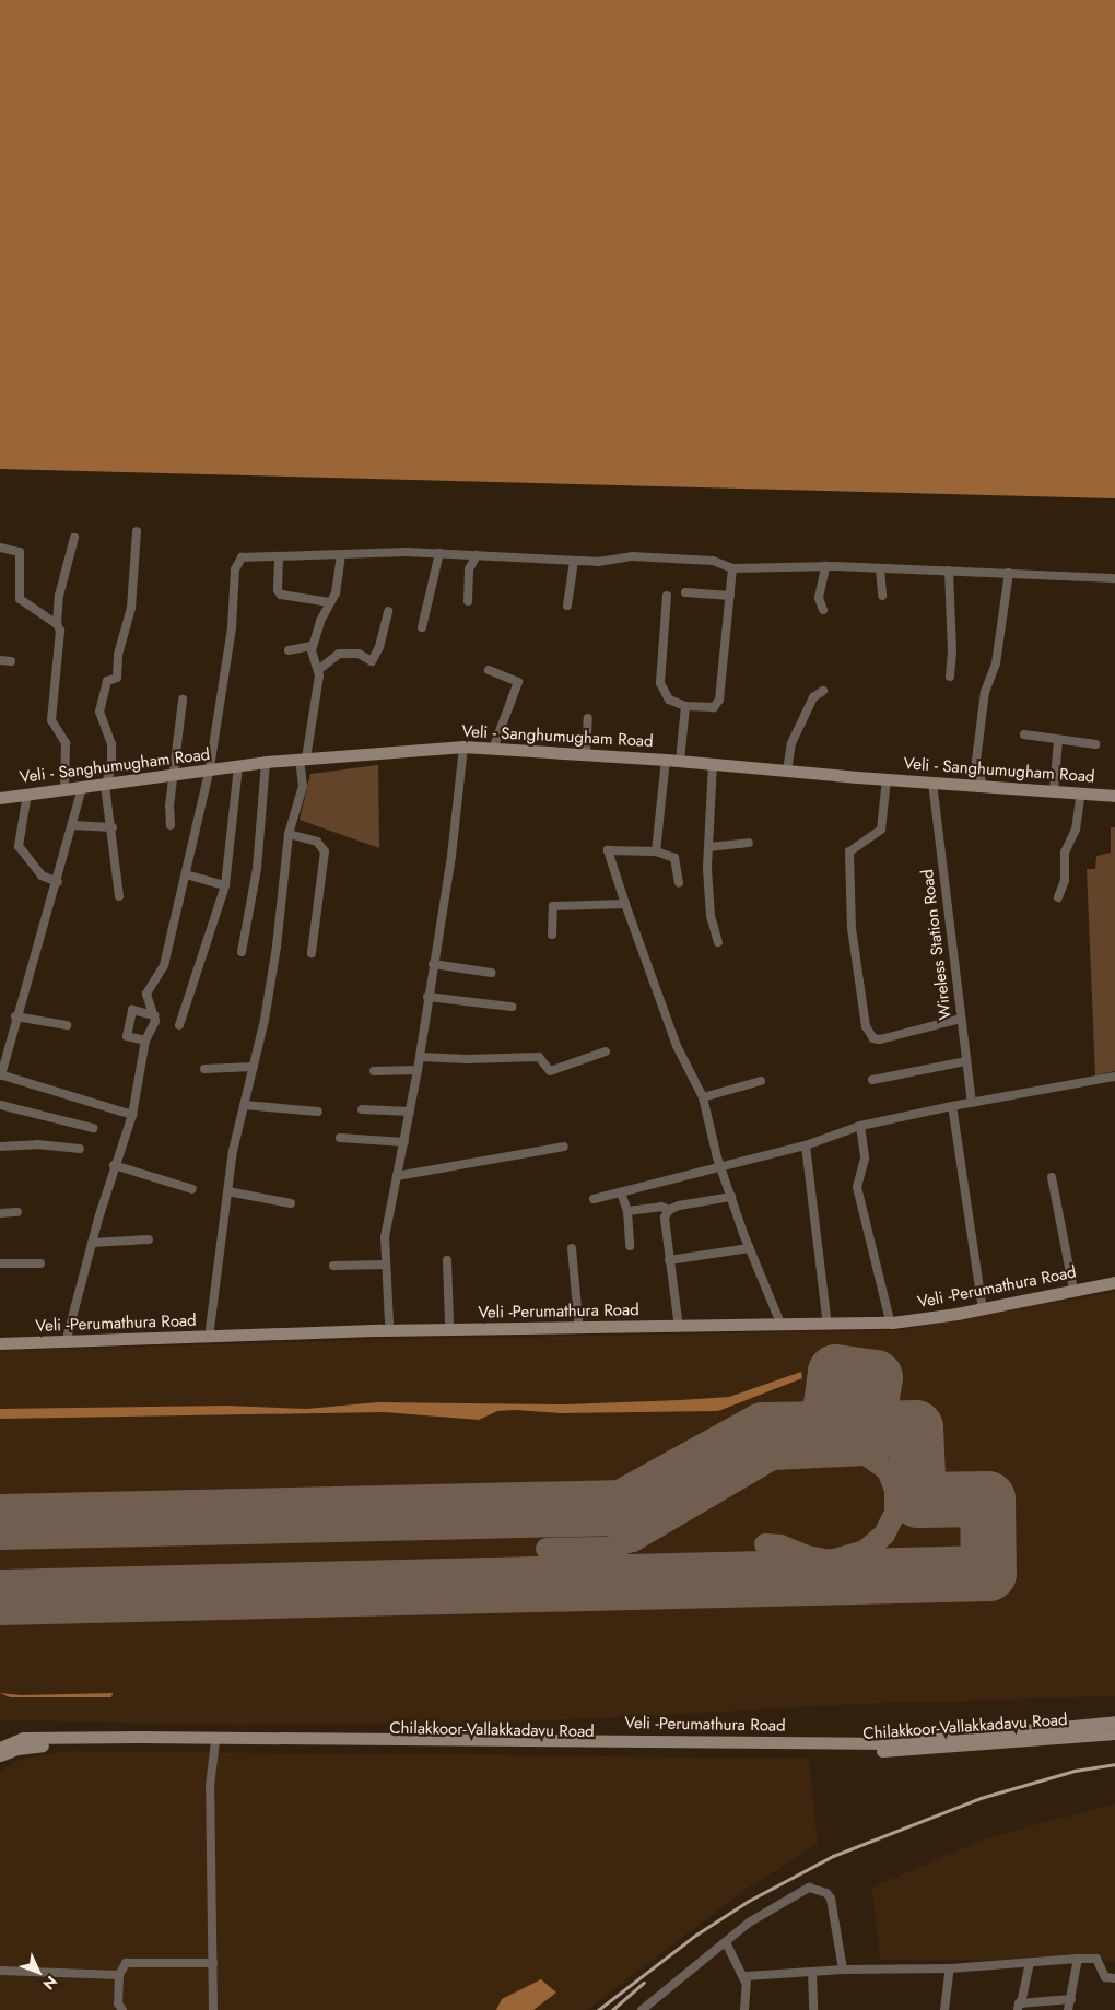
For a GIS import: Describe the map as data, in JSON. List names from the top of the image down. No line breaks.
{"streets":{"main road":["Veli - Sanghumugham Road","Veli -Perumathura Road","Chilakkoor-Vallakkadavu Road"],"street":["Wireless Station Road"]},"crossings":[["Veli - Sanghumugham Road","Wireless Station Road"]],"north":"bottom right"}
